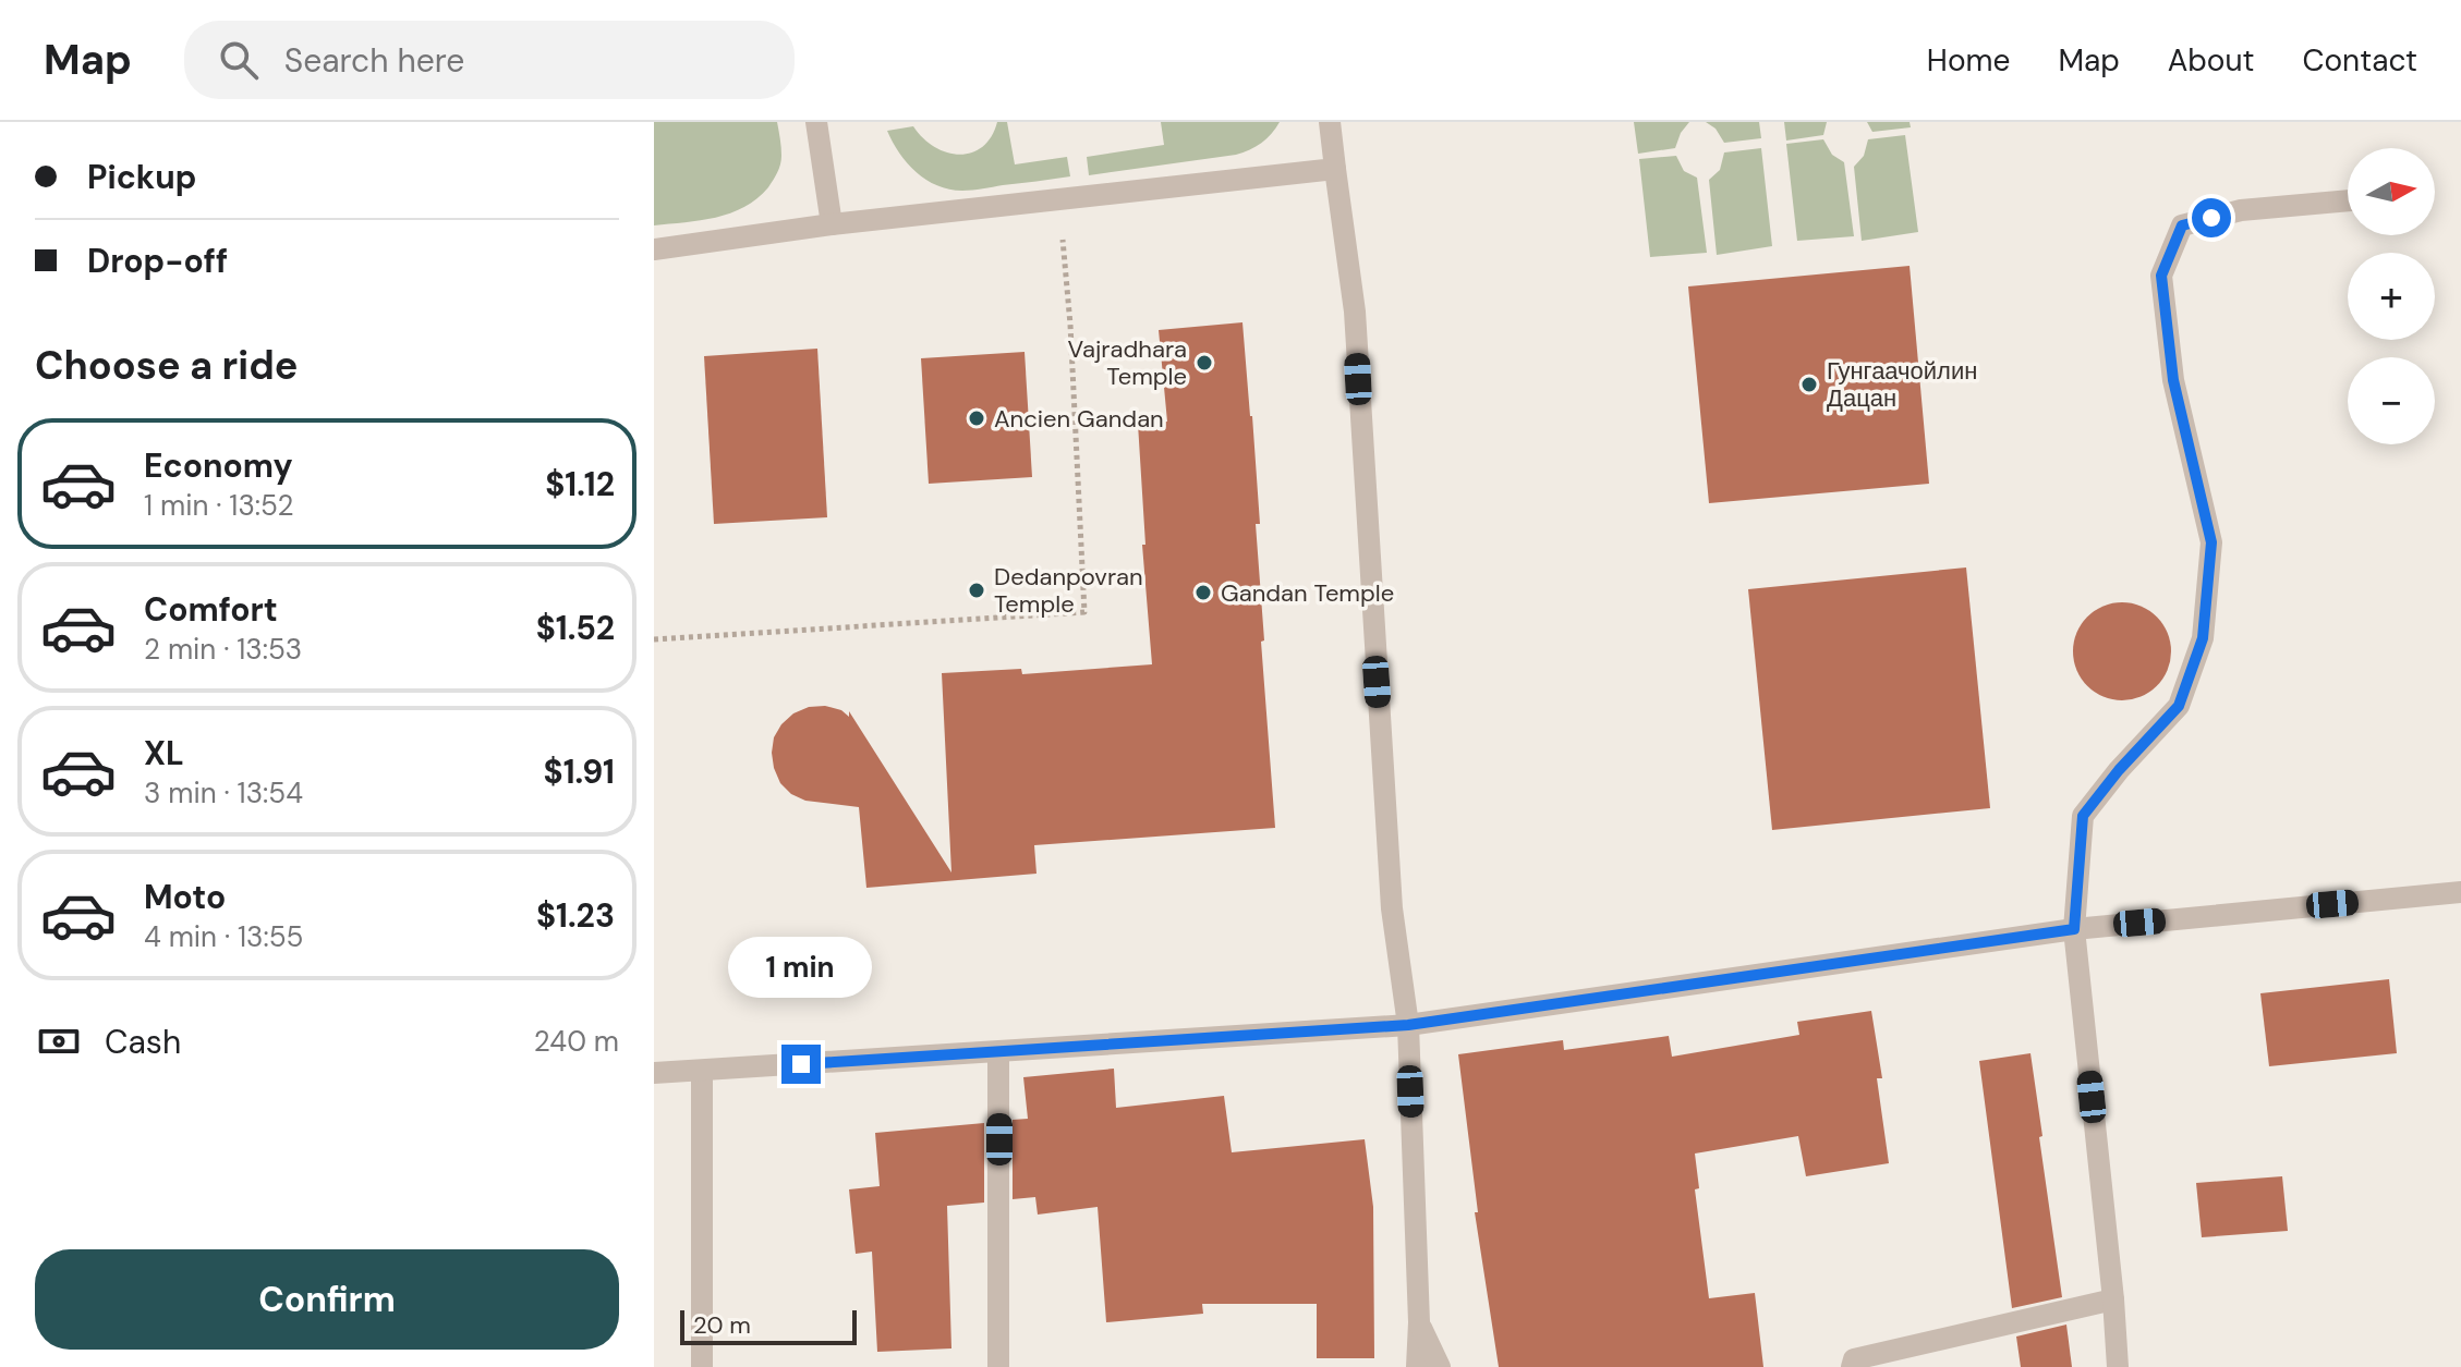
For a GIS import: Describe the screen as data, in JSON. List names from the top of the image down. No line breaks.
{"places":["Vajradhara Temple","Гунгаачойлин Дацан","Ancien Gandan","Dedanpovran Temple","Gandan Temple"],"scale_bar":"20 m","north":"right","page":{"header":"Map","search":"Search here","nav":["Home","Map","About","Contact"],"banner":["Pickup","Drop-off"],"map_buttons":["+","−"],"heading":"Choose a ride","list":[{"name":"Economy","note":"1 min · 13:52","value":"$1.12"},{"name":"Comfort","note":"2 min · 13:53","value":"$1.52"},{"name":"XL","note":"3 min · 13:54","value":"$1.91"},{"name":"Moto","note":"4 min · 13:55","value":"$1.23"}],"bubble":"1 min","pay":["Cash","240 m"],"buttons":"Confirm","scale":"20 m"}}
